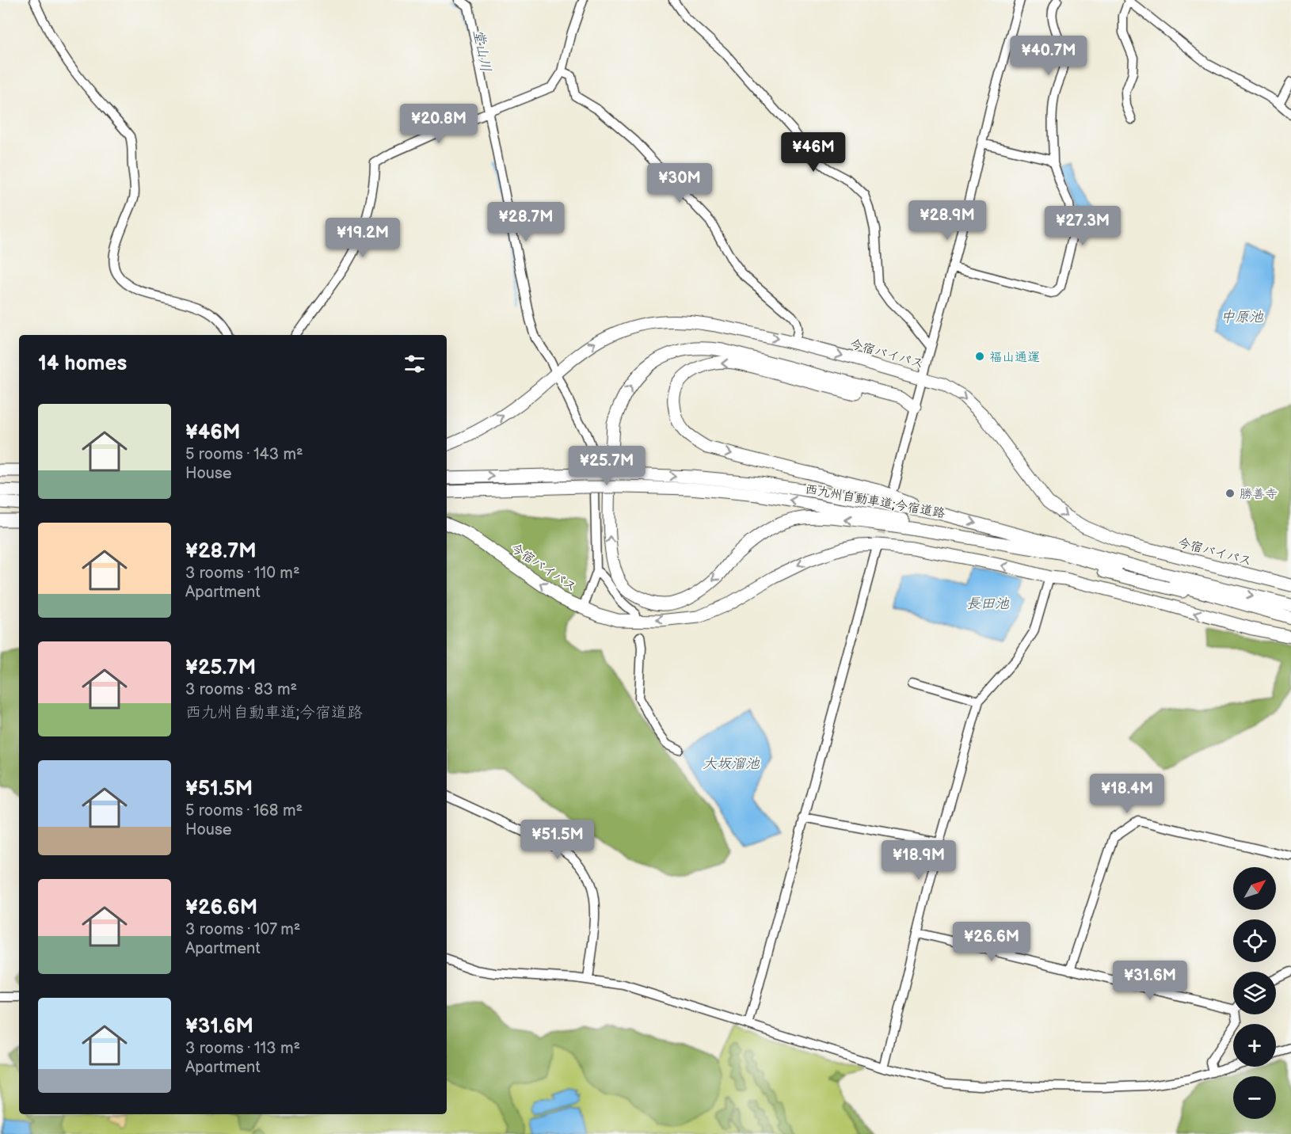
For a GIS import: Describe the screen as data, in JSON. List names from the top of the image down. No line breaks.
{"streets":{"highway":["今宿バイパス","西九州自動車道;今宿道路"]},"water":["堂山川","中原池","長田池","大坂溜池"],"places":["福山通運","勝善寺"],"north":"top right","page":{"price":["¥40.7M","¥20.8M","¥46M","¥30M","¥28.9M","¥28.7M","¥27.3M","¥19.2M","¥25.7M","¥18.4M","¥51.5M","¥18.9M","¥26.6M","¥31.6M"],"heading":"14 homes","list":[{"name":"¥46M","note":"5 rooms · 143 m² · House"},{"name":"¥28.7M","note":"3 rooms · 110 m² · Apartment"},{"name":"¥25.7M","note":"3 rooms · 83 m² · 西九州自動車道;今宿道路"},{"name":"¥51.5M","note":"5 rooms · 168 m² · House"},{"name":"¥26.6M","note":"3 rooms · 107 m² · Apartment"},{"name":"¥31.6M","note":"3 rooms · 113 m² · Apartment"}],"map_buttons":["+","−"]}}
